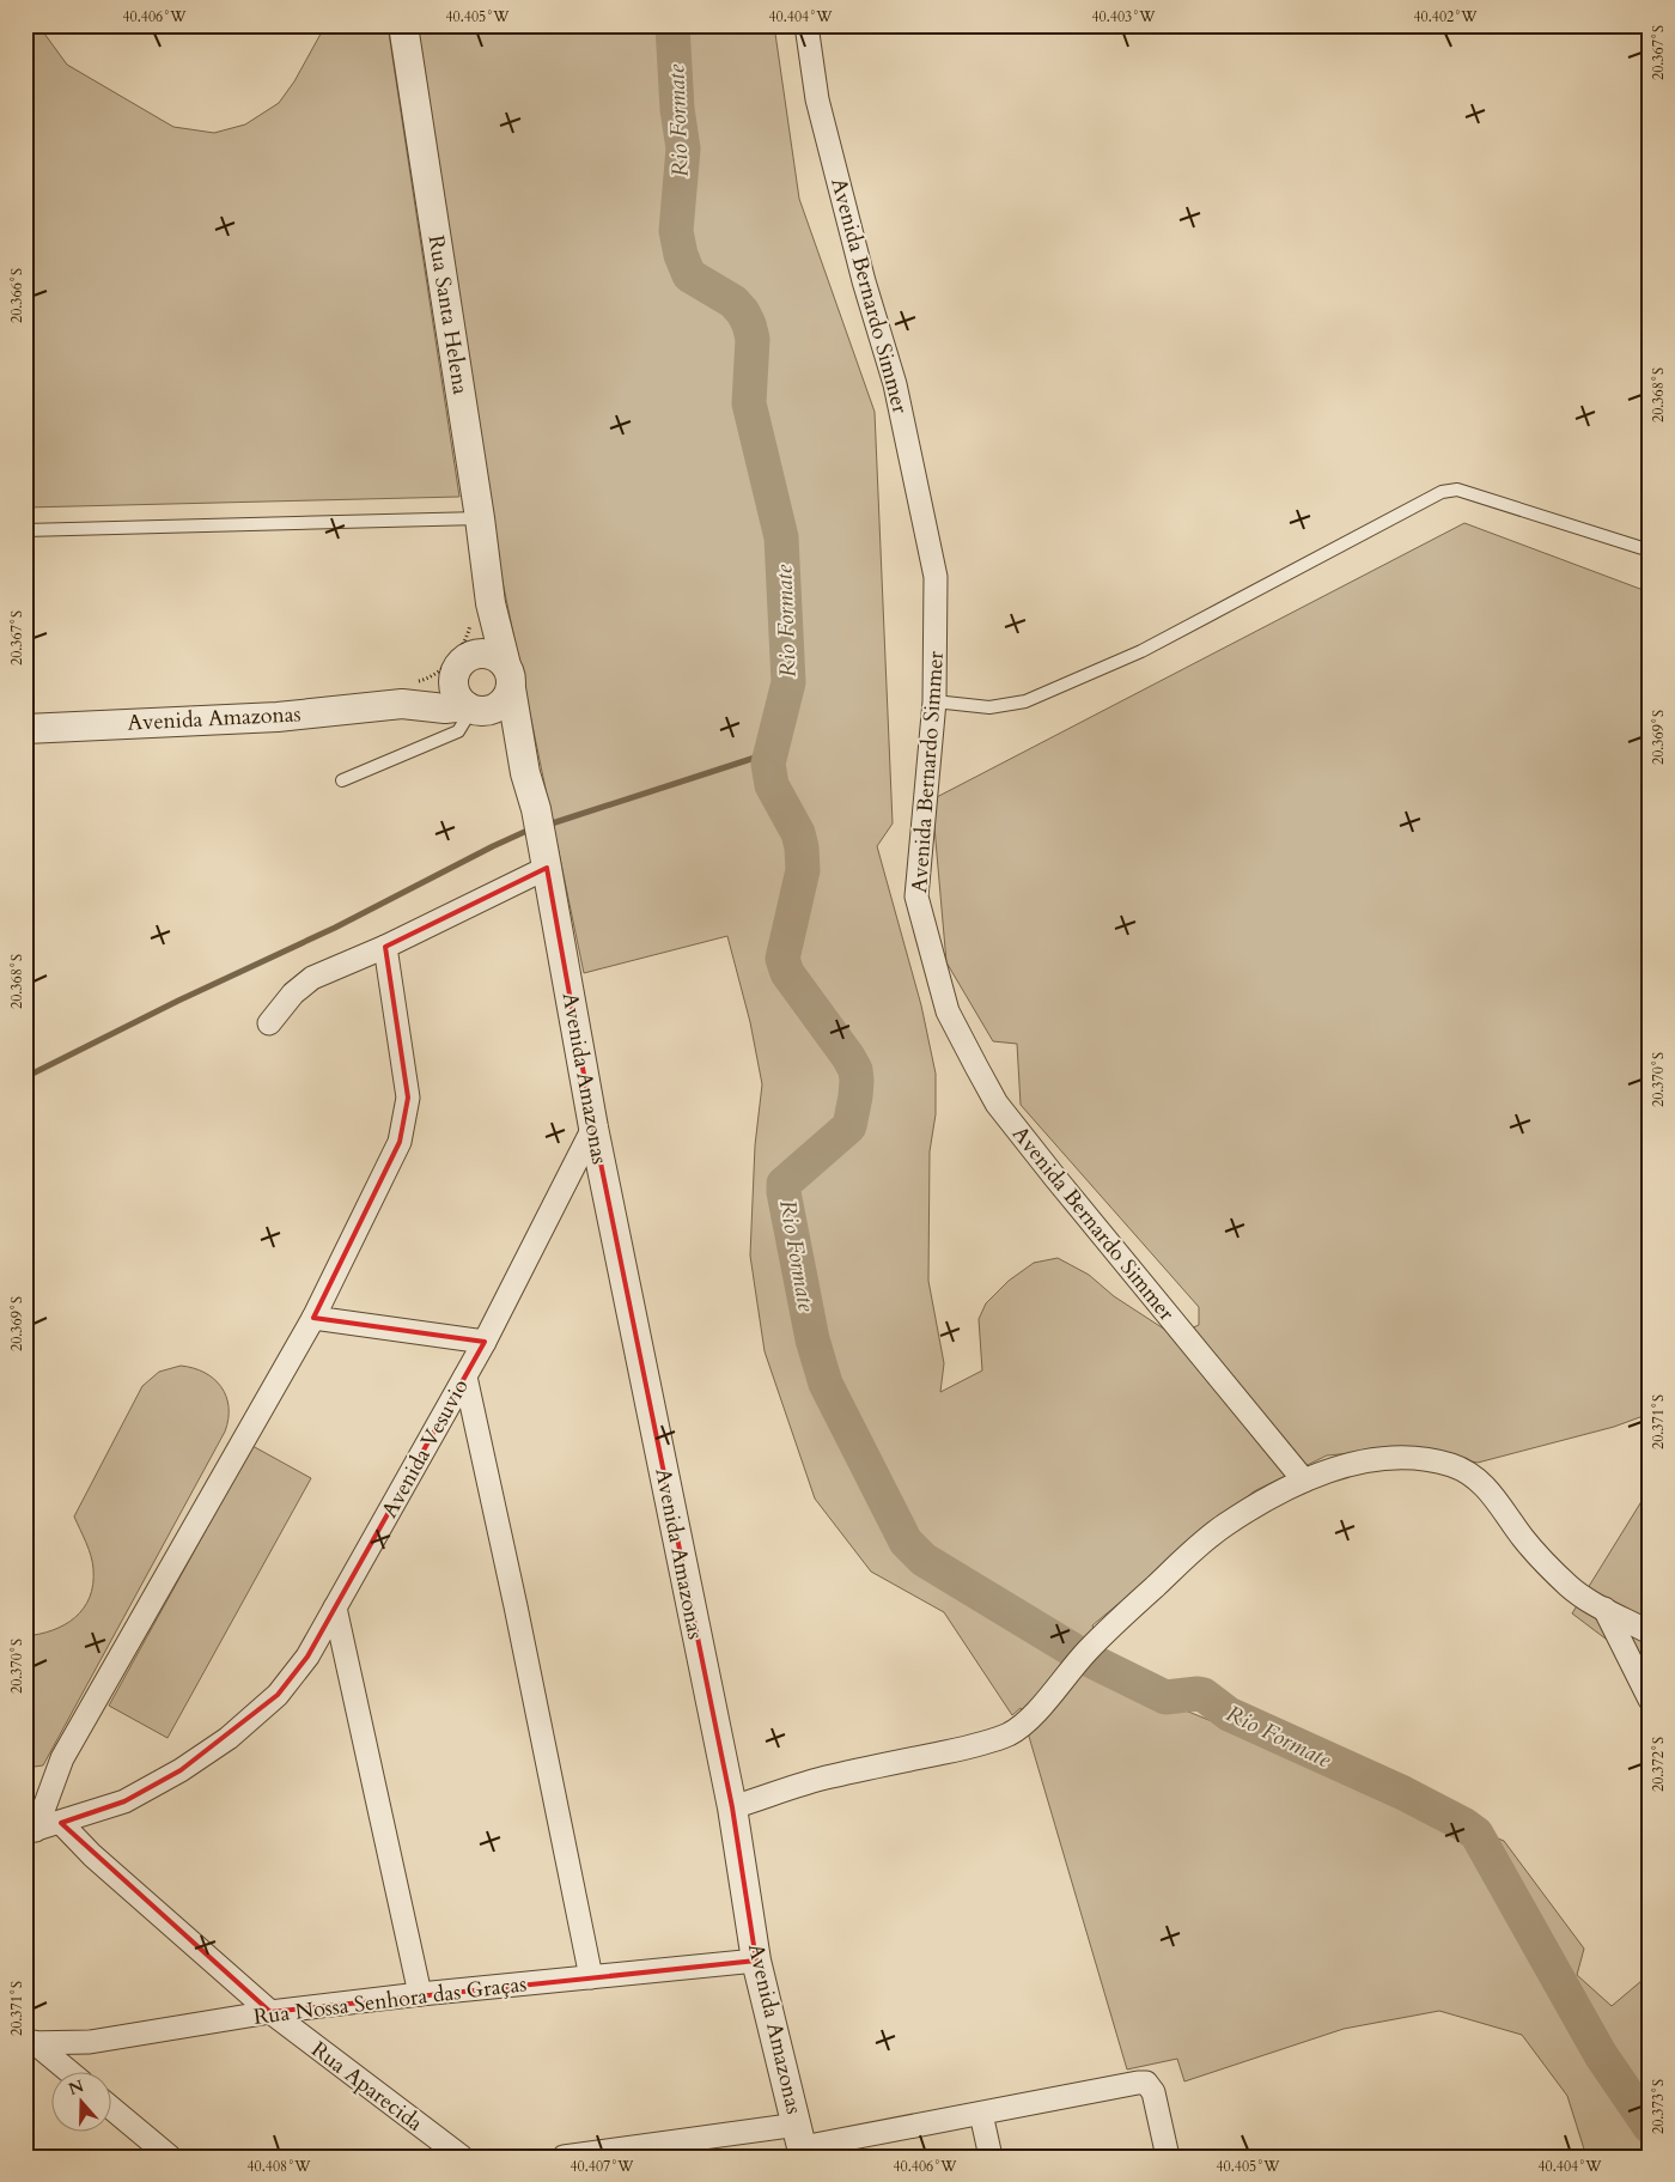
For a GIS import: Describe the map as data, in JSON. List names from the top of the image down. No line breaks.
{"streets":{"street":["Avenida Bernardo Simmer","Rua Santa Helena","Avenida Amazonas","Avenida Vesuvio","Rua Nossa Senhora das Graças","Rua Aparecida"]},"crossings":[["Rua Santa Helena","Avenida Amazonas"],["Avenida Amazonas","Avenida Vesuvio"],["Avenida Amazonas","Rua Nossa Senhora das Graças"],["Avenida Vesuvio","Rua Aparecida"],["Rua Nossa Senhora das Graças","Rua Aparecida"]],"water":["Rio Formate"],"north":"top","coordinates":["40.406°W","40.405°W","40.404°W","40.403°W","40.402°W","20.367°S","20.366°S","20.368°S","20.369°S","20.370°S","20.371°S","20.372°S","20.373°S","40.408°W","40.407°W"]}
